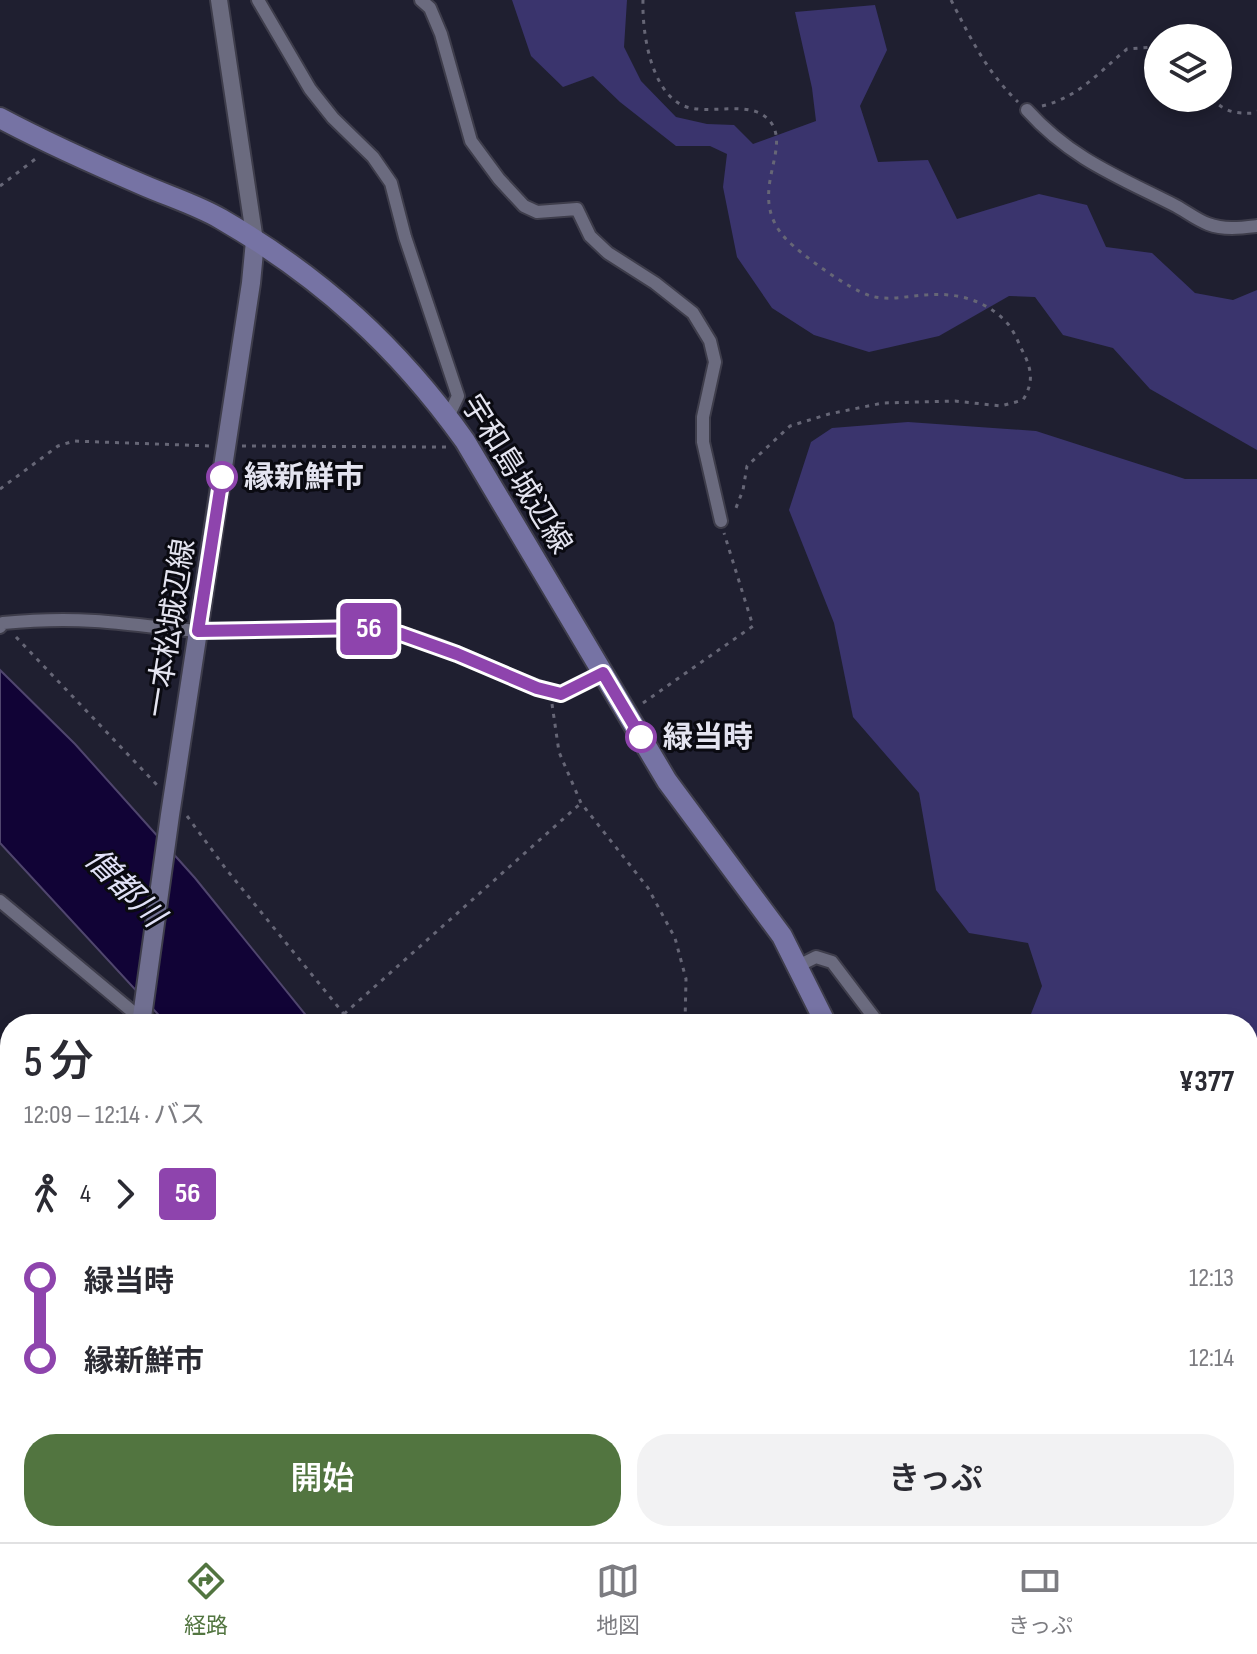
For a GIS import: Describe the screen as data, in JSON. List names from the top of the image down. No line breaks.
{"streets":{"main road":["宇和島城辺線","一本松城辺線"]},"crossings":[["宇和島城辺線","一本松城辺線"]],"water":["僧都川"],"places":["縁新鮮市","緑当時"],"lines":["bus line 56"],"page":{"on_map":"56","heading":["5 分","12:09 – 12:14 · バス","¥377"],"legs":["4","56"],"list":[{"name":"緑当時","value":"12:13"},{"name":"縁新鮮市","value":"12:14"}],"buttons":["開始","きっぷ"],"tabs":["経路","地図","きっぷ"]}}
